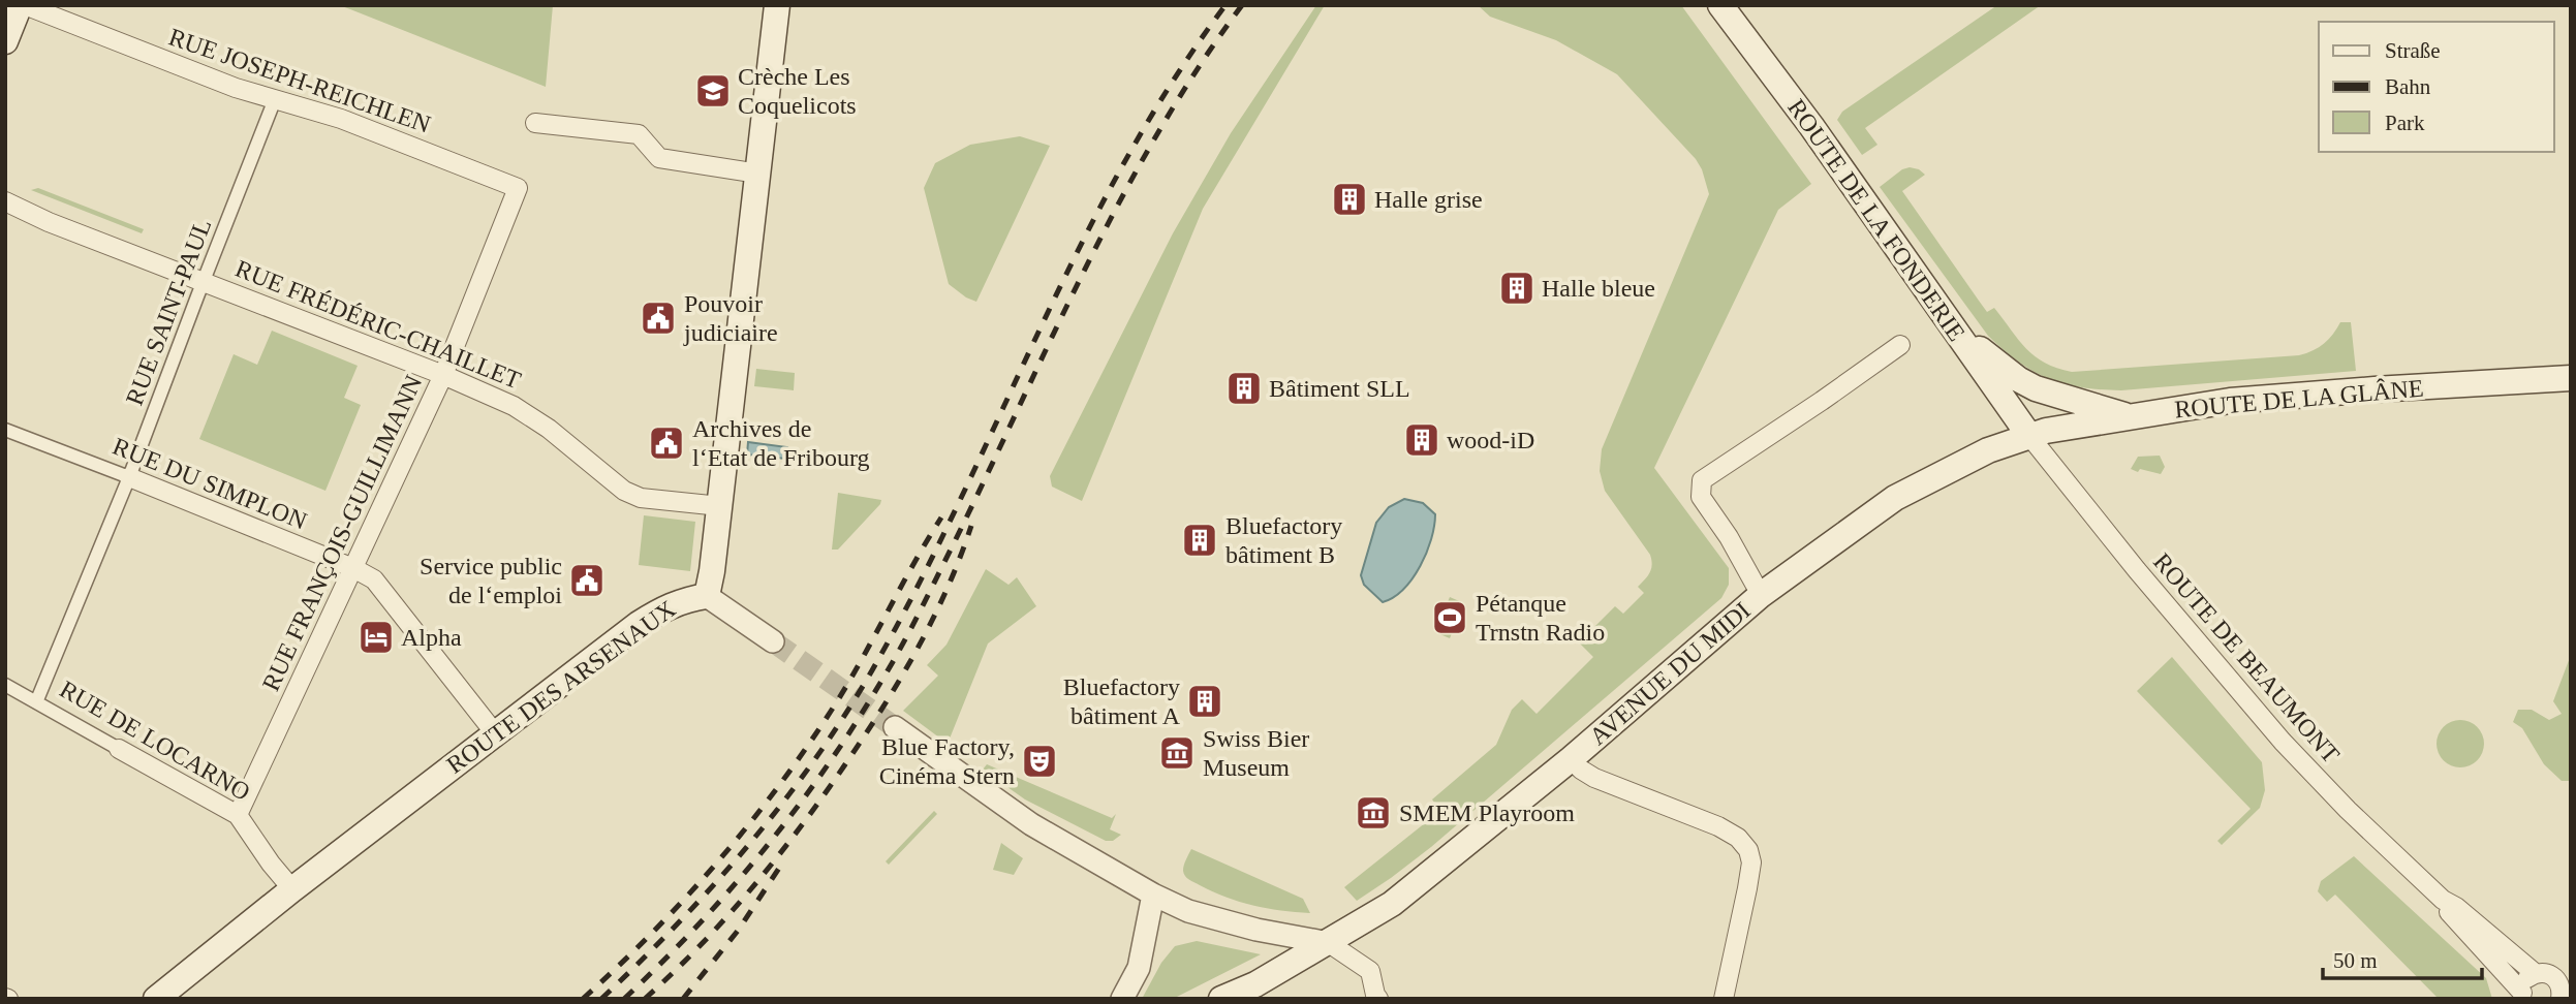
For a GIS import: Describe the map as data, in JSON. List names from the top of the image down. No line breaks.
{"streets":{"main road":["ROUTE DE LA FONDERIE","ROUTE DE LA GLÂNE","AVENUE DU MIDI","ROUTE DES ARSENAUX"],"street":["RUE JOSEPH-REICHLEN","RUE SAINT-PAUL","RUE FRÉDÉRIC-CHAILLET","RUE DU SIMPLON","RUE FRANÇOIS-GUILLIMANN","ROUTE DE BEAUMONT","RUE DE LOCARNO"]},"crossings":[["RUE JOSEPH-REICHLEN","RUE SAINT-PAUL"],["RUE JOSEPH-REICHLEN","RUE FRANÇOIS-GUILLIMANN"],["ROUTE DE LA FONDERIE","ROUTE DE LA GLÂNE"],["ROUTE DE LA FONDERIE","ROUTE DE BEAUMONT"],["ROUTE DE LA FONDERIE","AVENUE DU MIDI"],["RUE SAINT-PAUL","RUE FRÉDÉRIC-CHAILLET"],["RUE SAINT-PAUL","RUE DU SIMPLON"],["RUE SAINT-PAUL","RUE DE LOCARNO"],["RUE FRÉDÉRIC-CHAILLET","RUE FRANÇOIS-GUILLIMANN"],["ROUTE DE LA GLÂNE","ROUTE DE BEAUMONT"],["ROUTE DE LA GLÂNE","AVENUE DU MIDI"],["RUE DU SIMPLON","RUE FRANÇOIS-GUILLIMANN"],["RUE DU SIMPLON","ROUTE DES ARSENAUX"],["RUE FRANÇOIS-GUILLIMANN","RUE DE LOCARNO"],["ROUTE DE BEAUMONT","AVENUE DU MIDI"],["ROUTE DES ARSENAUX","RUE DE LOCARNO"]],"places":{"school or university":["Crèche Les Coquelicots"],"building":["Halle grise","Halle bleue","Bâtiment SLL","wood-iD","Bluefactory bâtiment B","Bluefactory bâtiment A"],"public building":["Pouvoir judiciaire","Archives de l‘Etat de Fribourg","Service public de l‘emploi"],"sports":["Pétanque Trnstn Radio"],"hotel":["Alpha"],"museum":["Swiss Bier Museum","SMEM Playroom"],"theatre":["Blue Factory, Cinéma Stern"]},"legend":["Straße","Bahn","Park"],"scale_bar":"50 m"}
